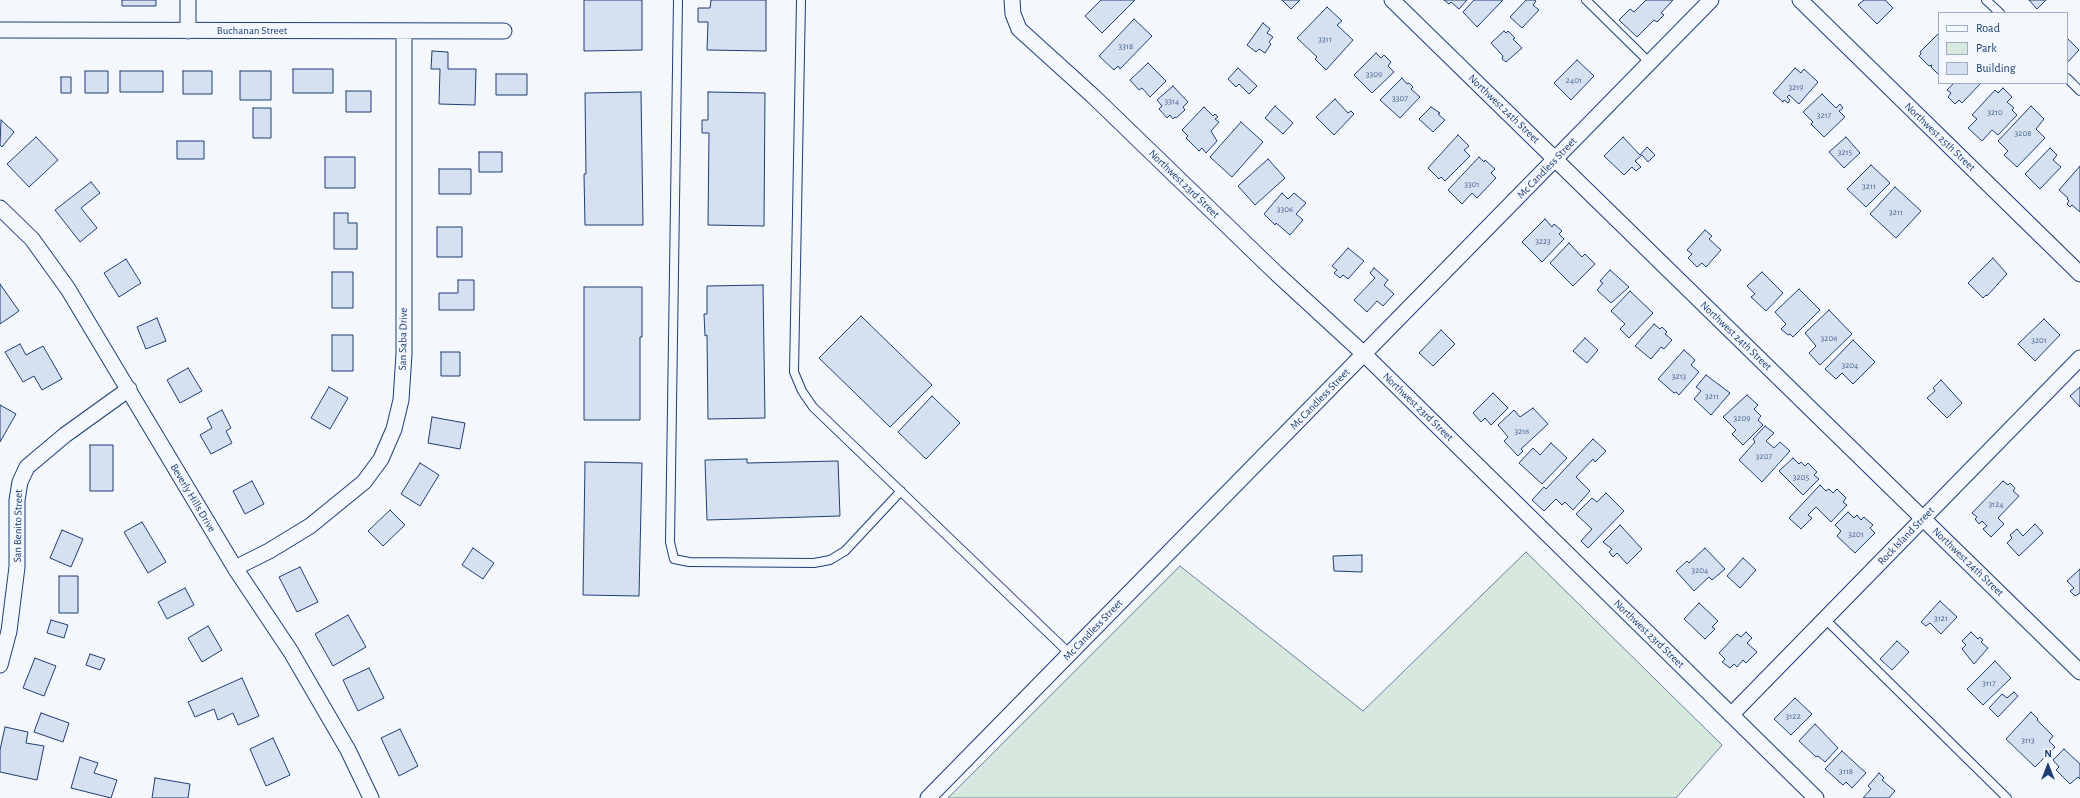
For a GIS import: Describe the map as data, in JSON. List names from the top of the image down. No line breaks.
{"streets":{"street":["Buchanan Street","Northwest 24th Street","Northwest 25th Street","Mc Candless Street","Northwest 23rd Street","San Saba Drive","Beverly Hills Drive","San Benito Street","Rock Island Street"]},"crossings":[["Buchanan Street","San Saba Drive"],["Northwest 24th Street","Mc Candless Street"],["Northwest 24th Street","Rock Island Street"],["Mc Candless Street","Northwest 23rd Street"],["Northwest 23rd Street","Rock Island Street"],["San Saba Drive","Beverly Hills Drive"],["Beverly Hills Drive","San Benito Street"]],"house_numbers":["3311","3318","3309","2401","3219","3307","3314","3210","3217","3208","3215","3301","3211","3306","3211","3223","3206","3201","3204","3213","3211","3209","3216","3207","3205","3124","3201","3204","3121","3117","3122","3113","3118"],"legend":["Road","Park","Building"],"north":"top"}
